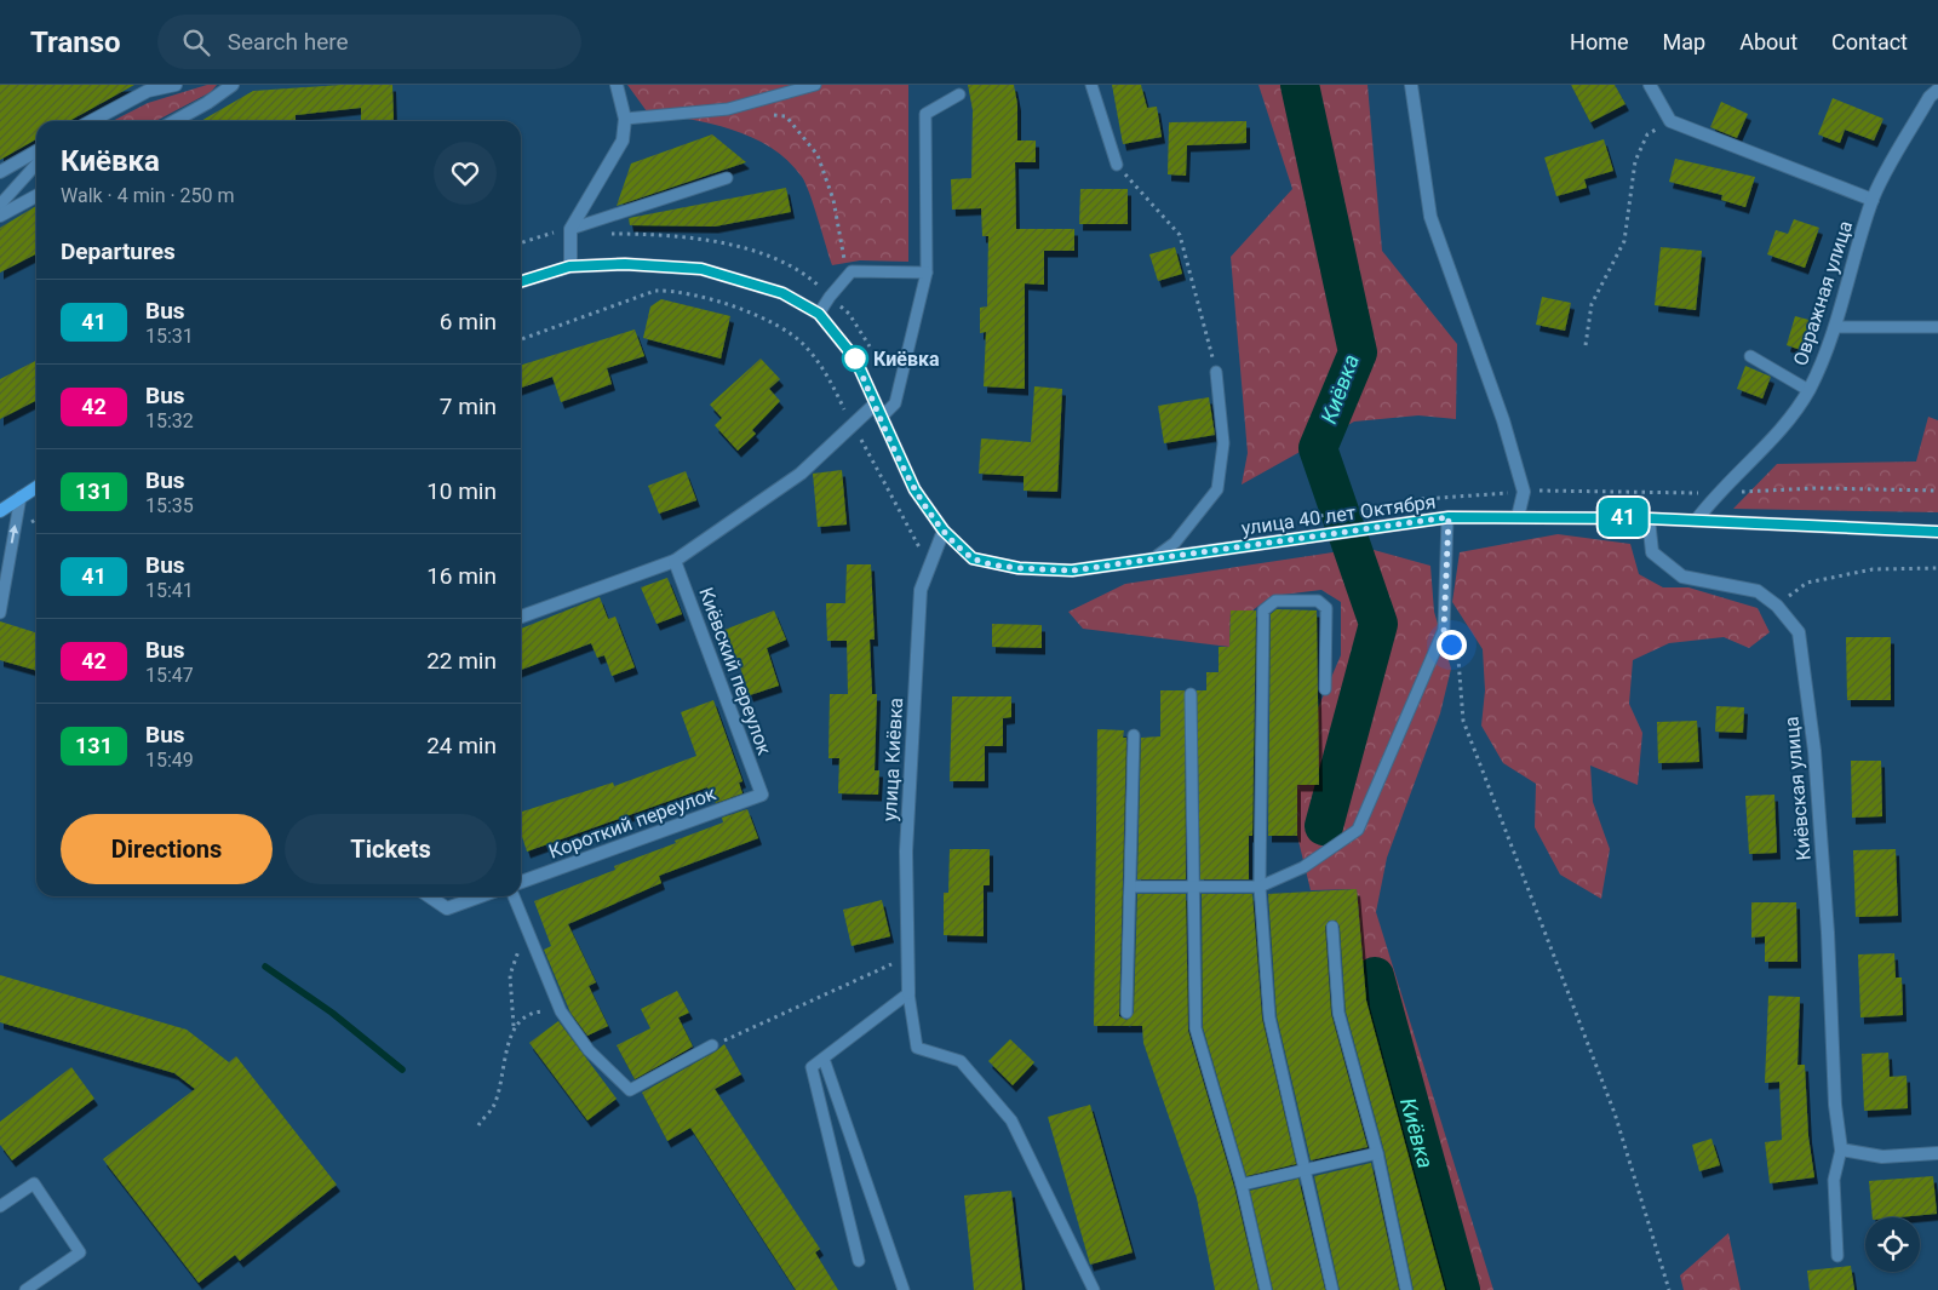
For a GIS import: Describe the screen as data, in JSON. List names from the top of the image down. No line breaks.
{"streets":{"main road":["улица 40 лет Октября"],"street":["Овражная улица","Киёвский переулок","улица Киёвка","Киёвская улица","Короткий переулок"]},"crossings":[["Овражная улица","улица 40 лет Октября"],["улица 40 лет Октября","улица Киёвка"],["улица 40 лет Октября","Киёвская улица"],["Киёвский переулок","Короткий переулок"]],"water":["Киёвка"],"places":["Киёвка"],"lines":["bus line 41"],"page":{"header":"Transo","search":"Search here","nav":["Home","Map","About","Contact"],"on_map":"41","heading":[["Киёвка","Walk · 4 min · 250 m"],"Departures"],"list":[{"mark":"41","name":"Bus","note":"15:31","value":"6 min"},{"mark":"42","name":"Bus","note":"15:32","value":"7 min"},{"mark":"131","name":"Bus","note":"15:35","value":"10 min"},{"mark":"41","name":"Bus","note":"15:41","value":"16 min"},{"mark":"42","name":"Bus","note":"15:47","value":"22 min"},{"mark":"131","name":"Bus","note":"15:49","value":"24 min"}],"buttons":["Directions","Tickets"]}}
